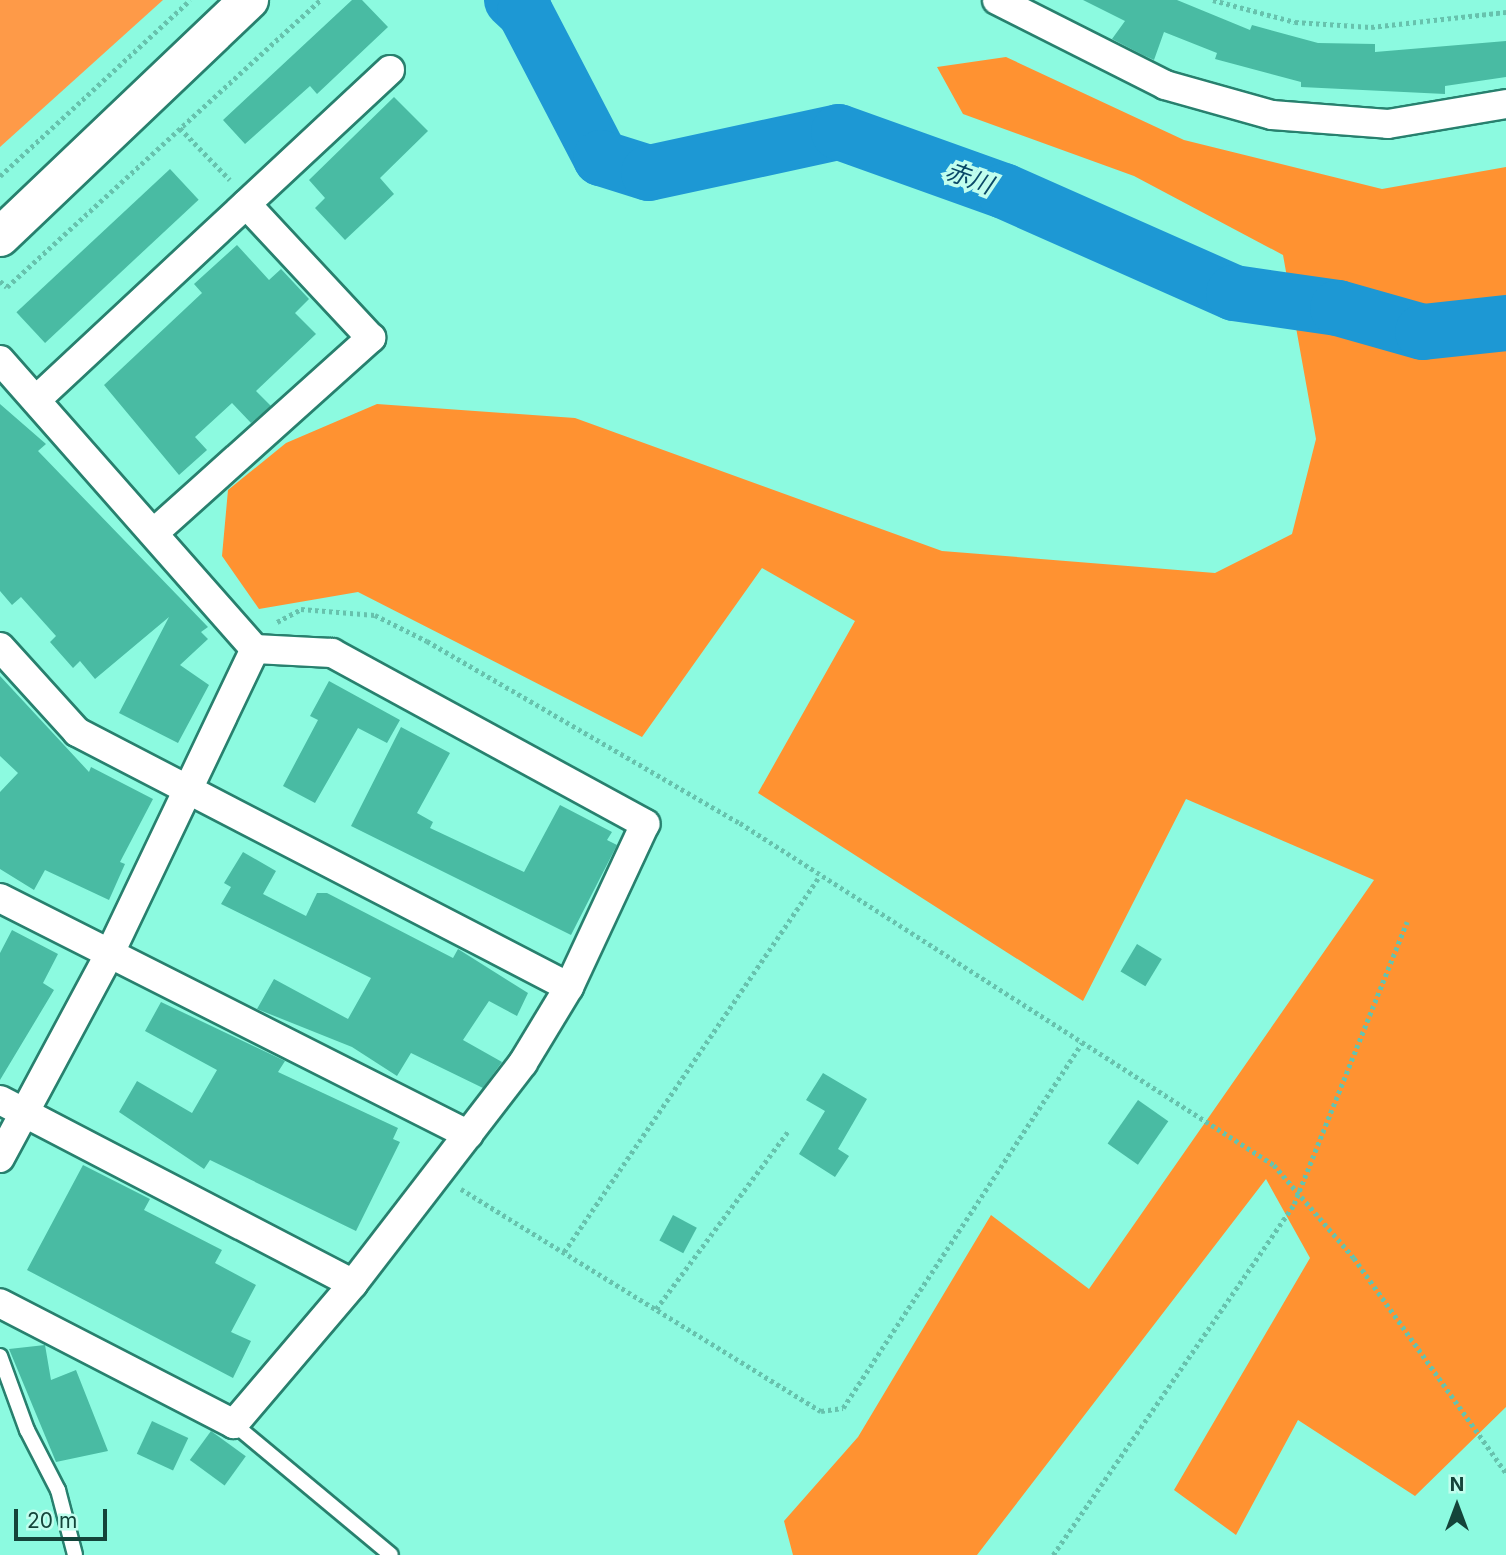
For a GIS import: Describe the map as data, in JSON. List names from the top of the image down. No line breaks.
{"water":["赤川"],"scale_bar":"20 m","north":"top"}
